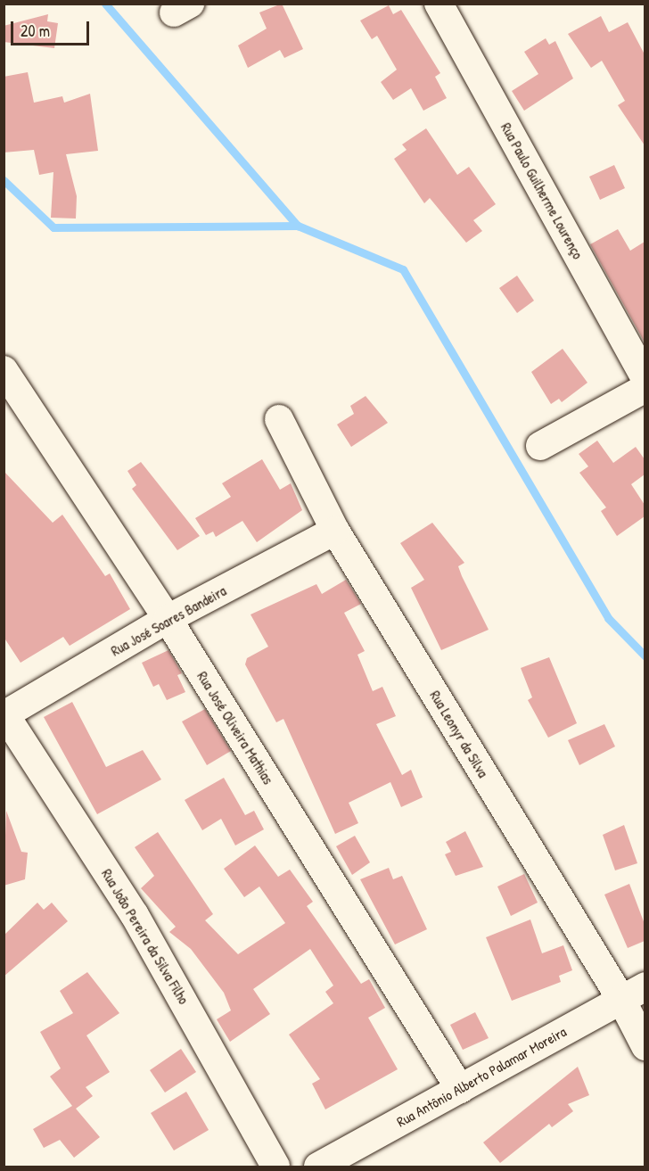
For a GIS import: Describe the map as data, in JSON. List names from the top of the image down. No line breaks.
{"streets":{"street":["Rua Paulo Guilherme Lourenço","Rua José Soares Bandeira","Rua José Oliveira Mathias","Rua Leonyr da Silva","Rua João Pereira da Silva Filho","Rua Antônio Alberto Palamar Moreira"]},"crossings":[["Rua José Soares Bandeira","Rua José Oliveira Mathias"],["Rua José Soares Bandeira","Rua Leonyr da Silva"],["Rua José Soares Bandeira","Rua João Pereira da Silva Filho"],["Rua José Oliveira Mathias","Rua Antônio Alberto Palamar Moreira"],["Rua Leonyr da Silva","Rua Antônio Alberto Palamar Moreira"]],"scale_bar":"20 m"}
